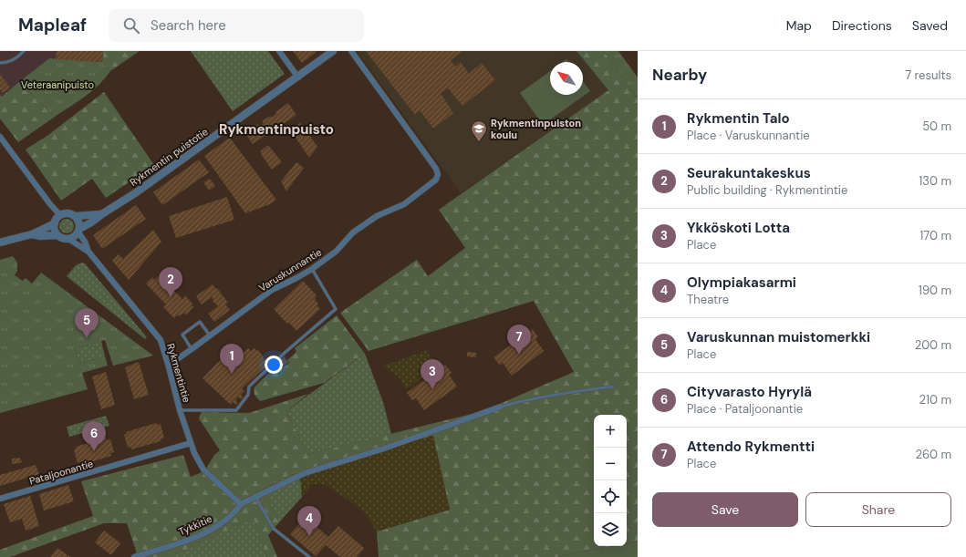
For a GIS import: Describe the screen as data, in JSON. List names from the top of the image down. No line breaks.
{"streets":{"street":["Rykmentin puistotie","Varuskunnantie","Rykmentintie","Pataljoonantie","Tykkitie"]},"crossings":[["Rykmentin puistotie","Rykmentintie"],["Varuskunnantie","Rykmentintie"],["Rykmentintie","Pataljoonantie"],["Rykmentintie","Tykkitie"]],"districts":["Rykmentinpuisto"],"parks":["Veteraanipuisto"],"places":{"school or university":["Rykmentinpuiston koulu"]},"north":"top left","page":{"header":"Mapleaf","search":"Search here","nav":["Map","Directions","Saved"],"heading":["Nearby","7 results"],"list":[{"mark":"1","name":"Rykmentin Talo","note":"Place · Varuskunnantie","value":"50 m"},{"mark":"2","name":"Seurakuntakeskus","note":"Public building · Rykmentintie","value":"130 m"},{"mark":"3","name":"Ykköskoti Lotta","note":"Place","value":"170 m"},{"mark":"4","name":"Olympiakasarmi","note":"Theatre","value":"190 m"},{"mark":"5","name":"Varuskunnan muistomerkki","note":"Place","value":"200 m"},{"mark":"6","name":"Cityvarasto Hyrylä","note":"Place · Pataljoonantie","value":"210 m"},{"mark":"7","name":"Attendo Rykmentti","note":"Place","value":"260 m"}],"pins":["2","5","7","1","3","6","4"],"map_buttons":["+","−"],"buttons":["Save","Share"]}}
